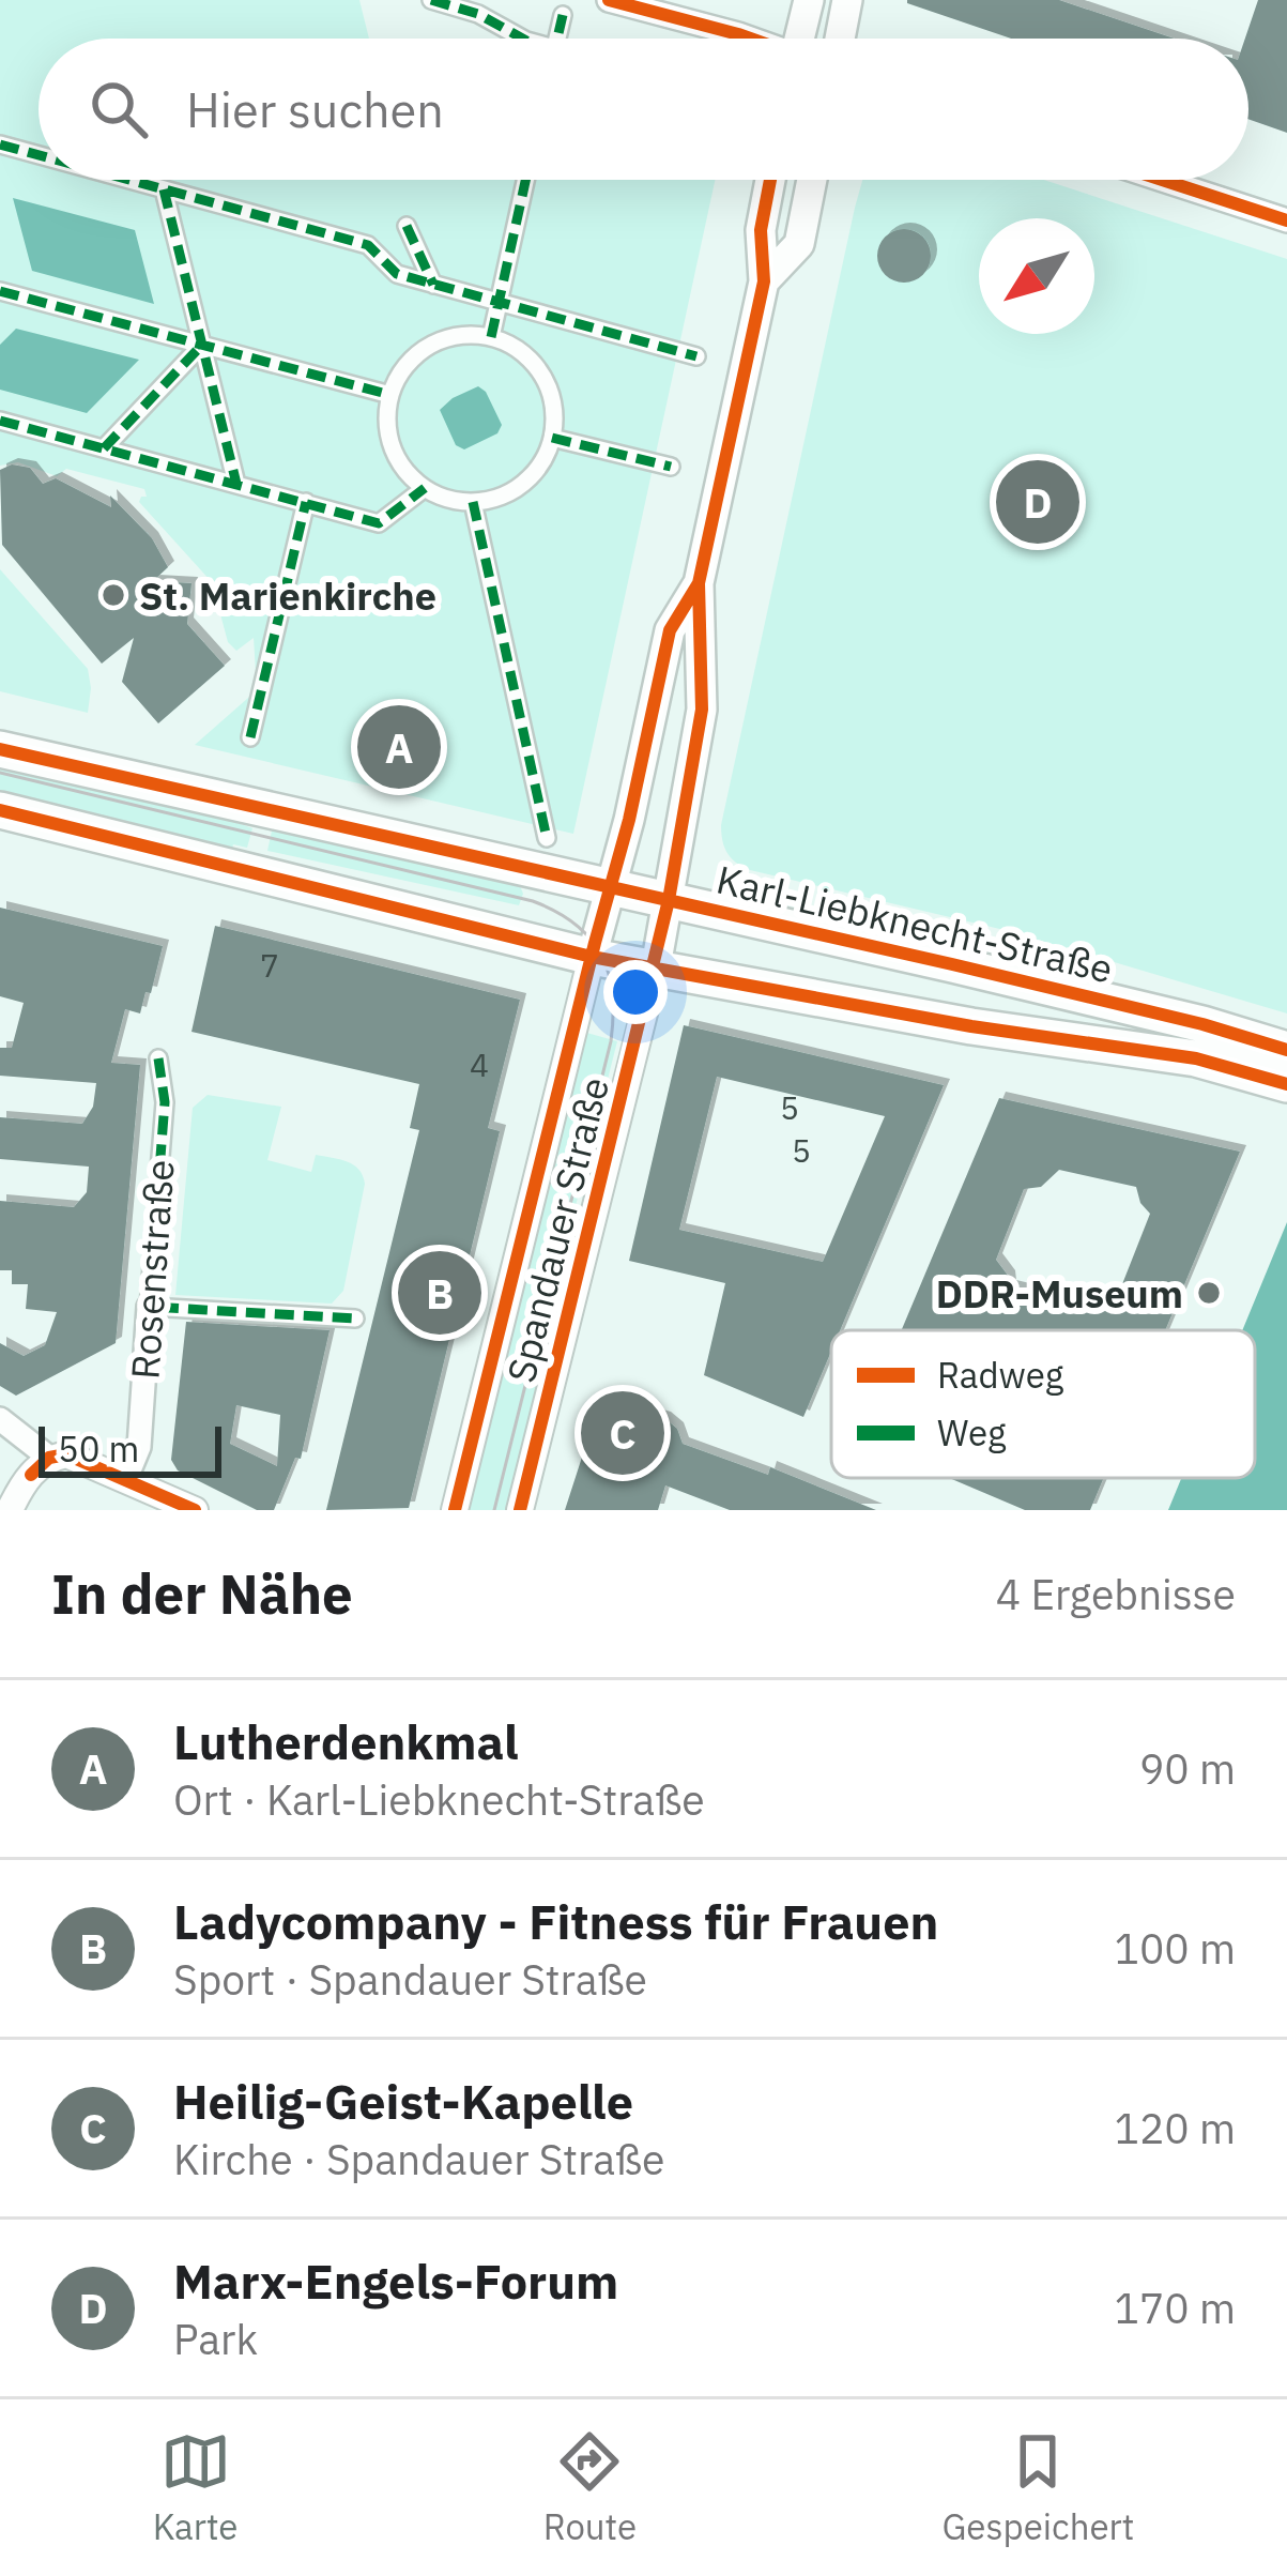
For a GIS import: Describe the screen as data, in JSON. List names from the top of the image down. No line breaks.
{"streets":{"main road":["Karl-Liebknecht-Straße","Spandauer Straße"],"street":["Rosenstraße"]},"crossings":[["Karl-Liebknecht-Straße","Spandauer Straße"]],"places":["St. Marienkirche","DDR-Museum"],"house_numbers":["7","4","5","5"],"legend":["Radweg","Weg"],"scale_bar":"50 m","north":"bottom left","page":{"search":"Hier suchen","pins":["D","A","B","C"],"scale":"50 m","heading":["In der Nähe","4 Ergebnisse"],"list":[{"mark":"A","name":"Lutherdenkmal","note":"Ort · Karl-Liebknecht-Straße","value":"90 m"},{"mark":"B","name":"Ladycompany - Fitness für Frauen","note":"Sport · Spandauer Straße","value":"100 m"},{"mark":"C","name":"Heilig-Geist-Kapelle","note":"Kirche · Spandauer Straße","value":"120 m"},{"mark":"D","name":"Marx-Engels-Forum","note":"Park","value":"170 m"}],"nav":["Karte","Route","Gespeichert"]}}
